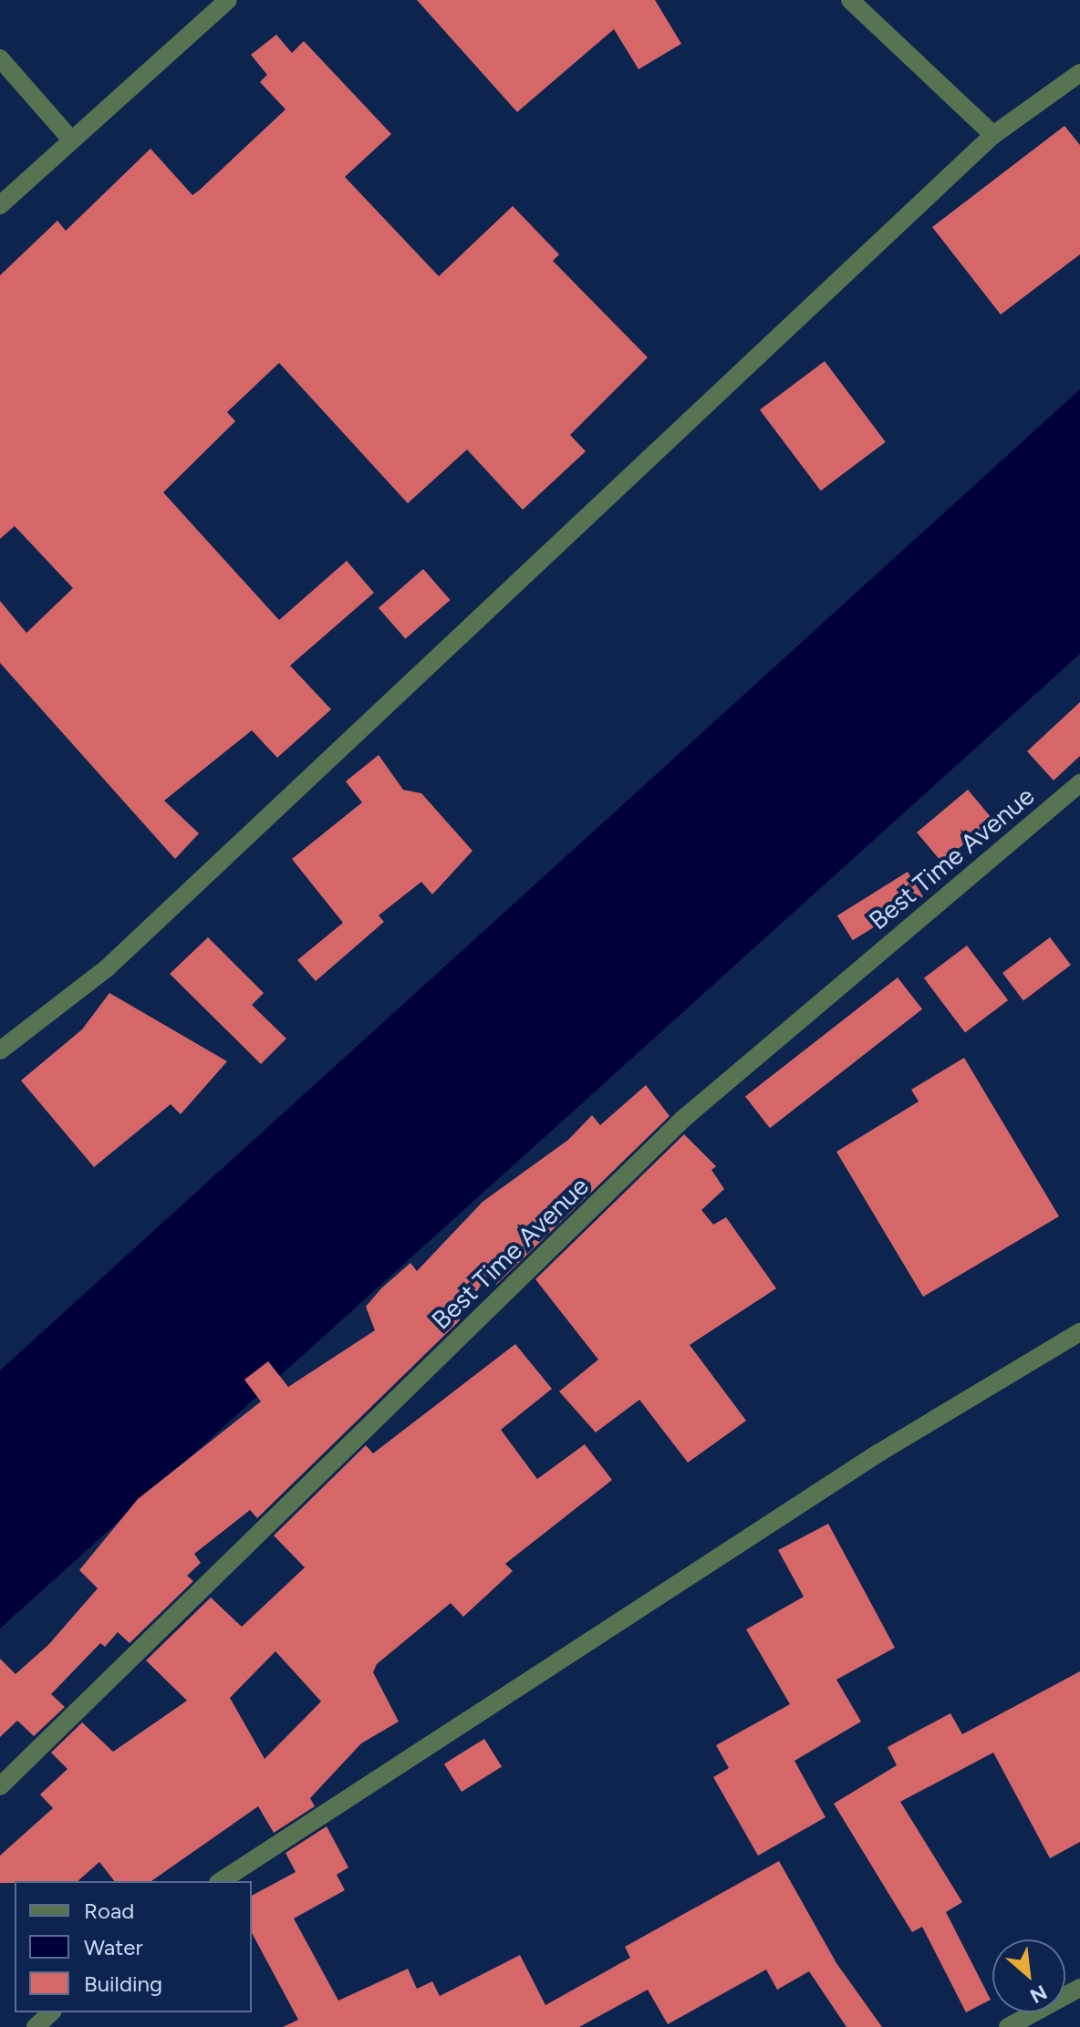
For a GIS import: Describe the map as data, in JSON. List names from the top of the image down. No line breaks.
{"streets":{"street":["Best Time Avenue"]},"legend":["Road","Water","Building"],"north":"bottom right"}
